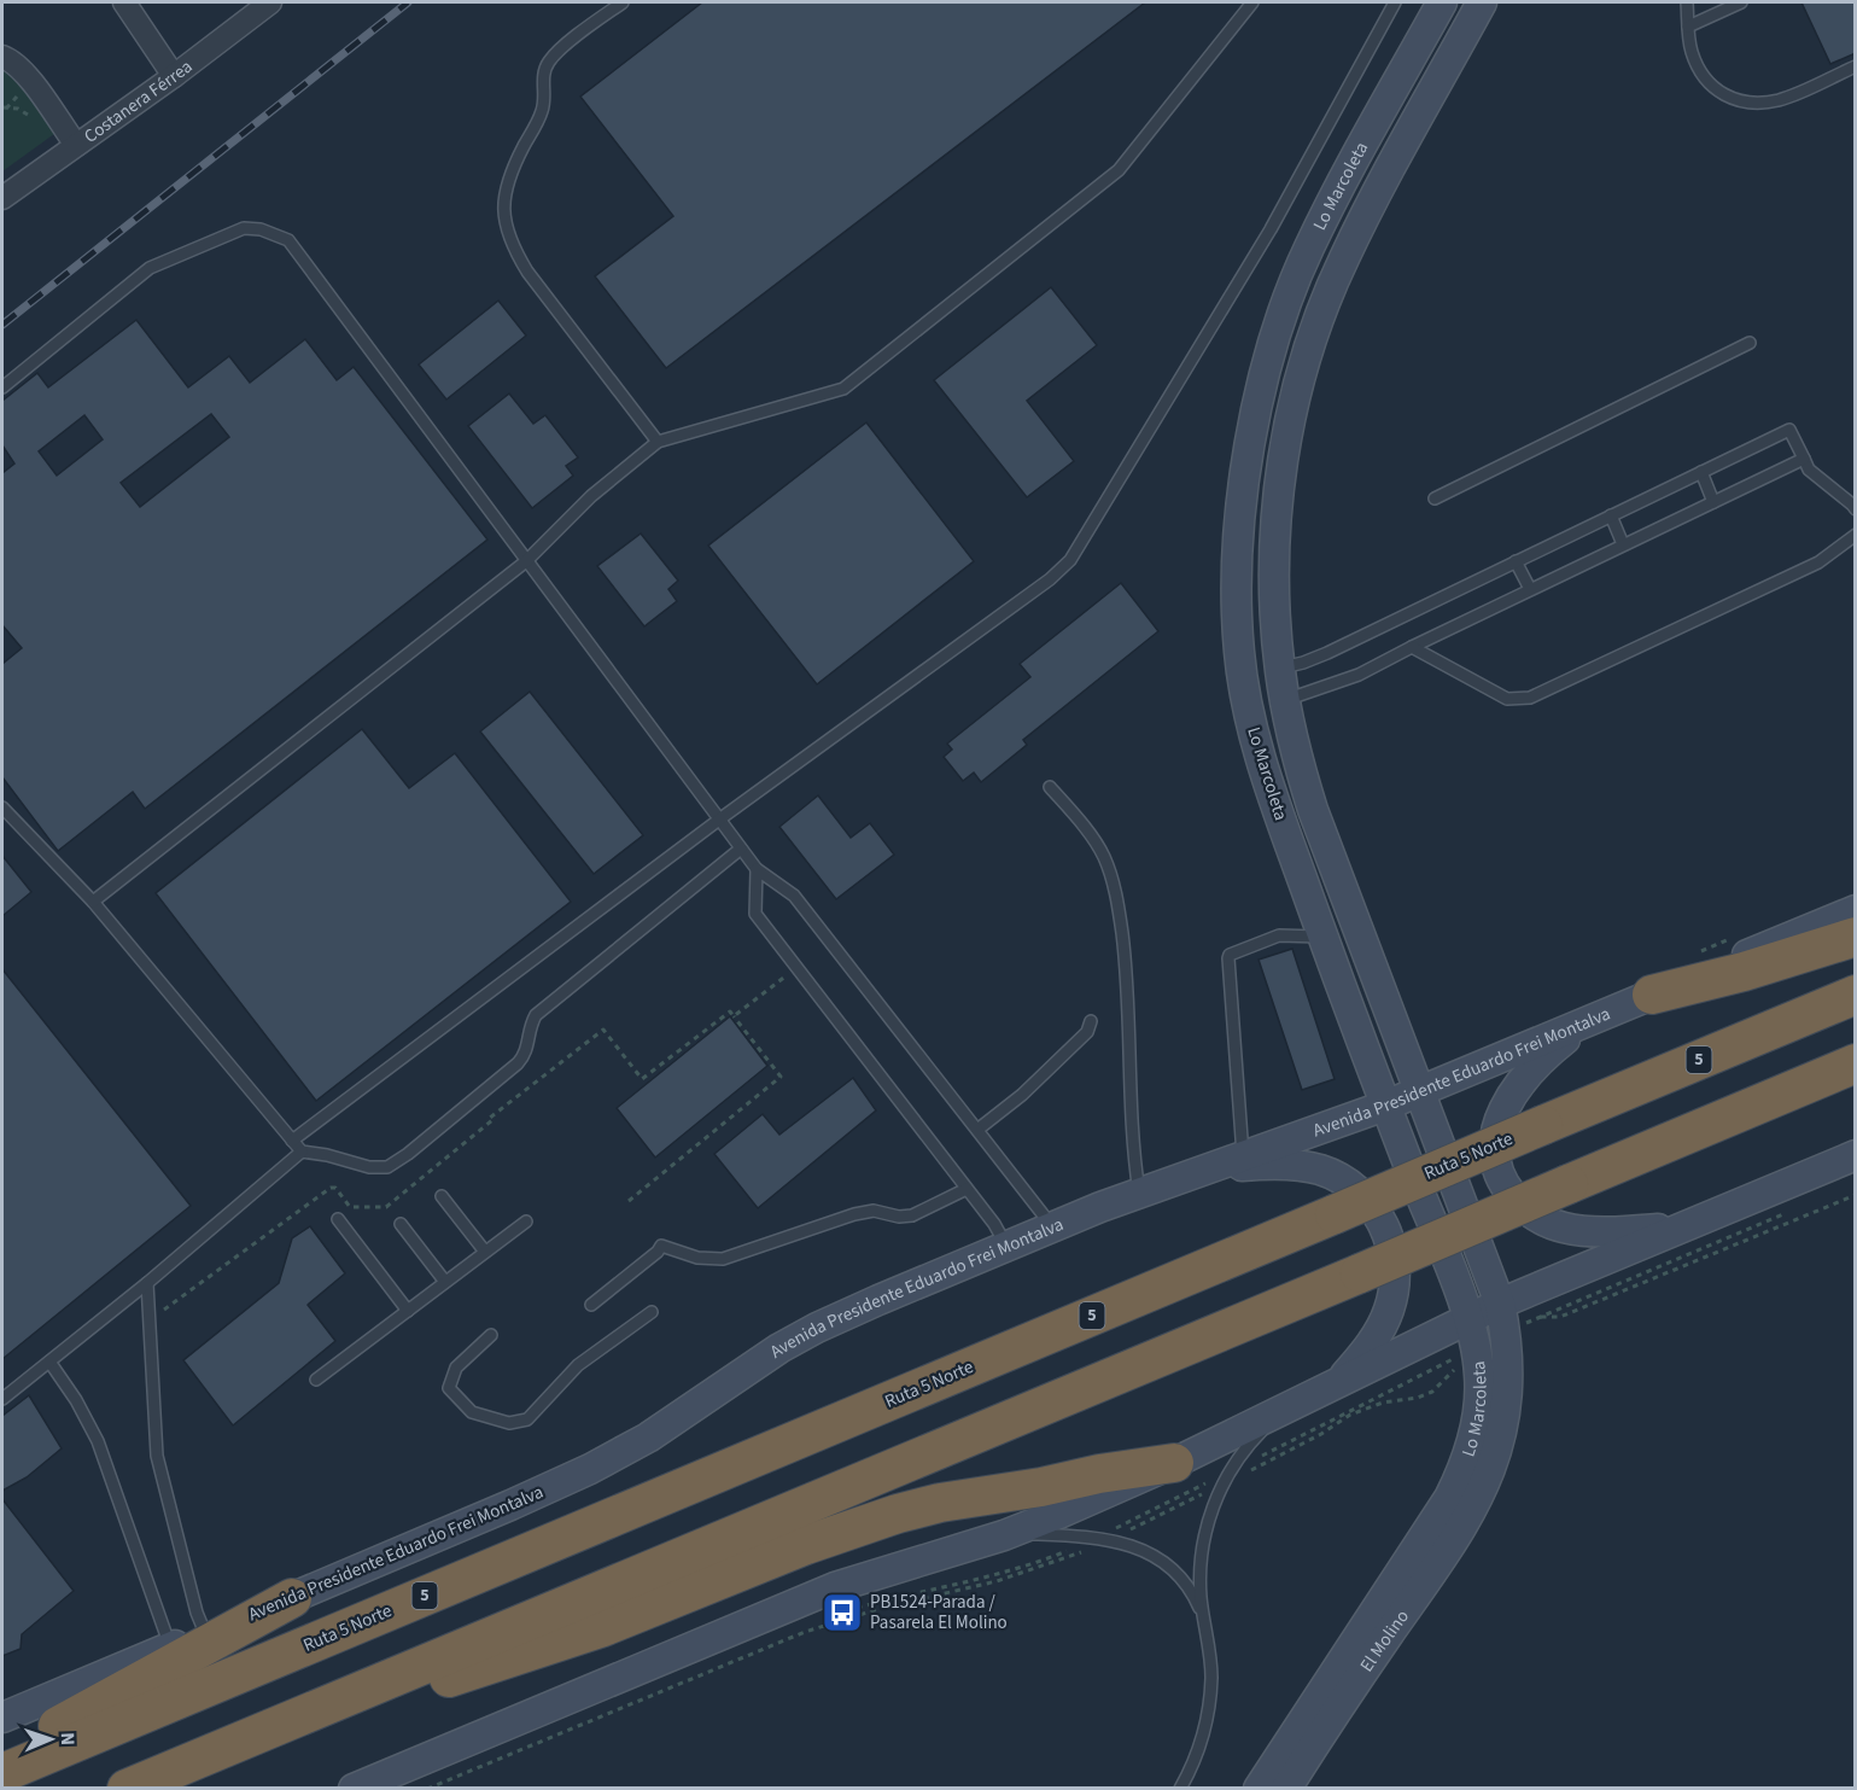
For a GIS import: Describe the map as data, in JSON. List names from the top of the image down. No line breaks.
{"streets":{"highway":["5","Ruta 5 Norte"],"main road":["Lo Marcoleta","Avenida Presidente Eduardo Frei Montalva","El Molino"],"street":["Costanera Férrea"]},"crossings":[["Lo Marcoleta","Avenida Presidente Eduardo Frei Montalva"],["Lo Marcoleta","El Molino"]],"places":{"bus stop":["PB1524-Parada / Pasarela El Molino"]},"north":"right"}
